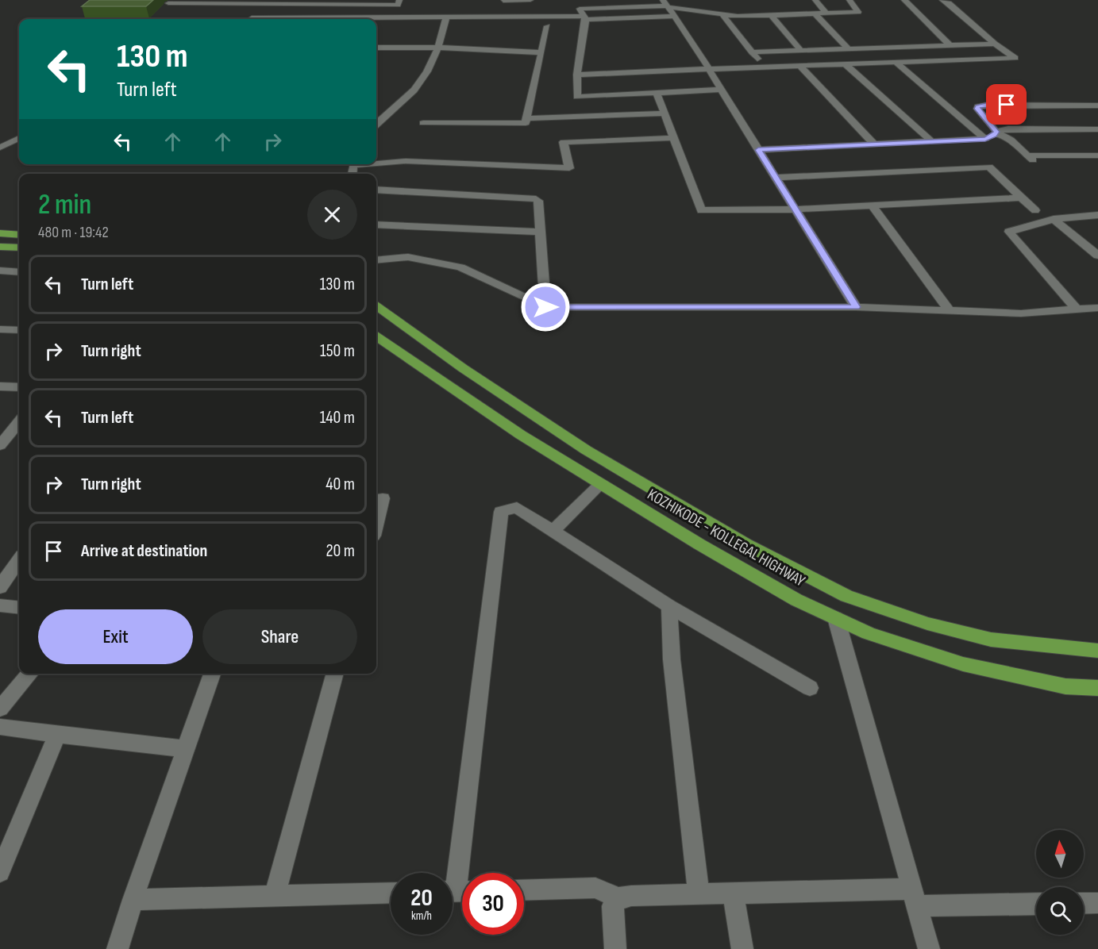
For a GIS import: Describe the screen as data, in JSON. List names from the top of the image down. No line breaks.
{"streets":{"highway":["KOZHIKODE - KOLLEGAL HIGHWAY"]},"north":"top","page":{"turn":["130 m","Turn left"],"heading":["2 min","480 m · 19:42"],"list":[{"name":"Turn left","value":"130 m"},{"name":"Turn right","value":"150 m"},{"name":"Turn left","value":"140 m"},{"name":"Turn right","value":"40 m"},{"name":"Arrive at destination","value":"20 m"}],"buttons":["Exit","Share"],"speed":"20 km/h","limit":"30"}}
